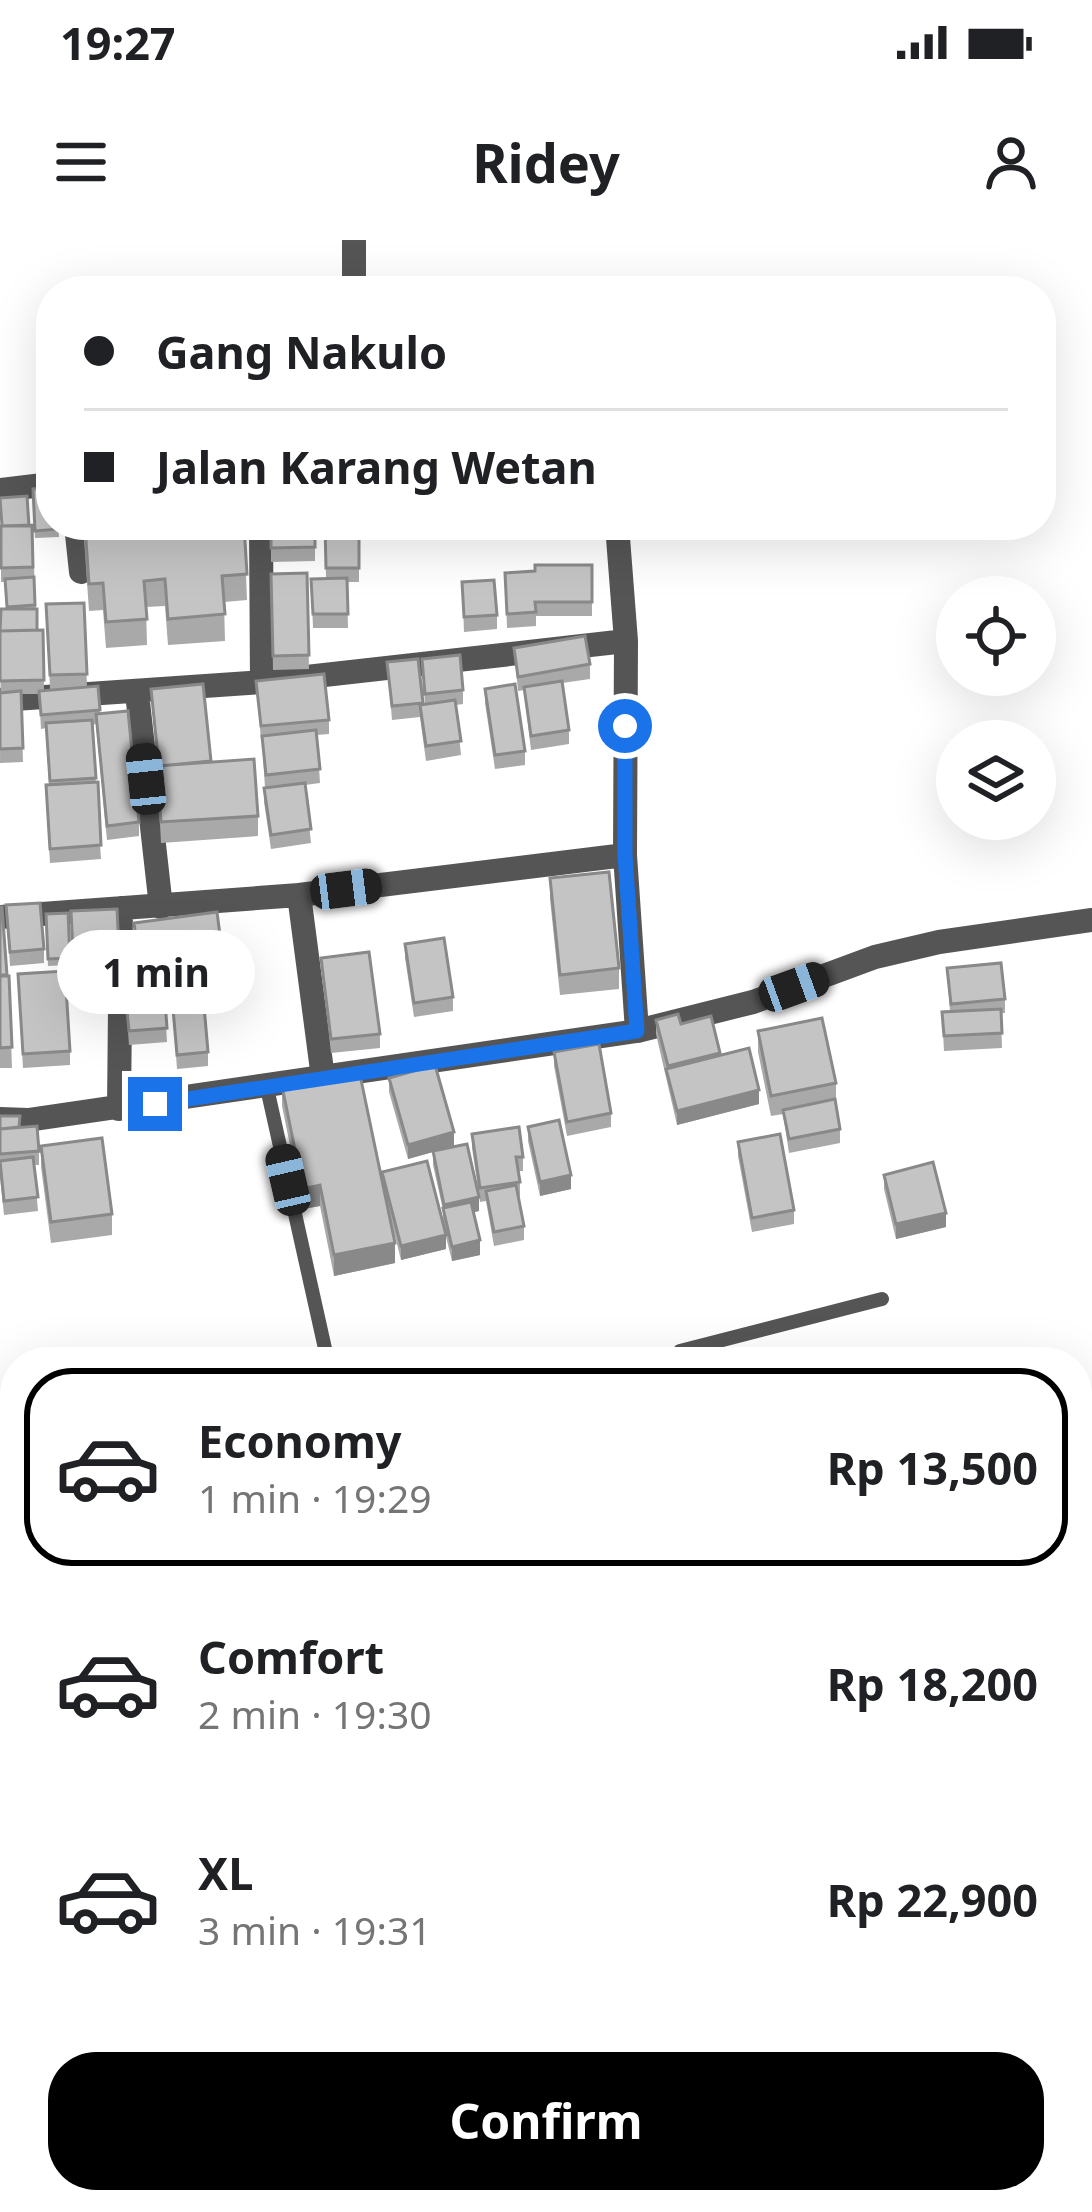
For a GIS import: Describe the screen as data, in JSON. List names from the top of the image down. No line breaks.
{"page":{"status":"19:27","header":"Ridey","banner":["Gang Nakulo","Jalan Karang Wetan"],"bubble":"1 min","list":[{"name":"Economy","note":"1 min · 19:29","value":"Rp 13,500"},{"name":"Comfort","note":"2 min · 19:30","value":"Rp 18,200"},{"name":"XL","note":"3 min · 19:31","value":"Rp 22,900"}],"buttons":"Confirm"}}
